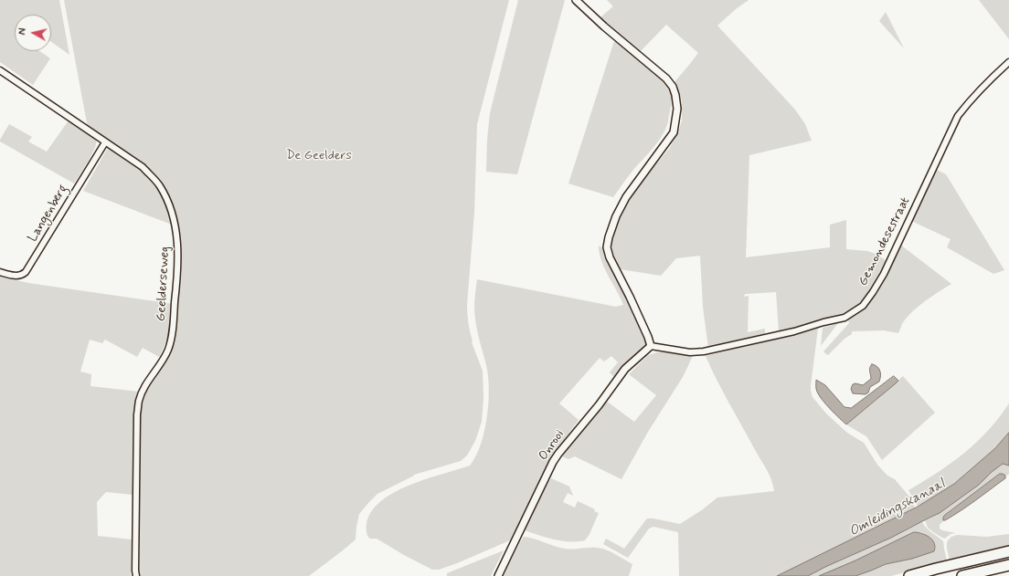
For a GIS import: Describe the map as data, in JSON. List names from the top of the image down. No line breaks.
{"streets":{"street":["Langenberg","Gemondesestraat","Geelderseweg","Onrooi"]},"crossings":[["Langenberg","Geelderseweg"],["Gemondesestraat","Onrooi"]],"water":["Omleidingskanaal"],"parks":["De Geelders"],"north":"left"}
